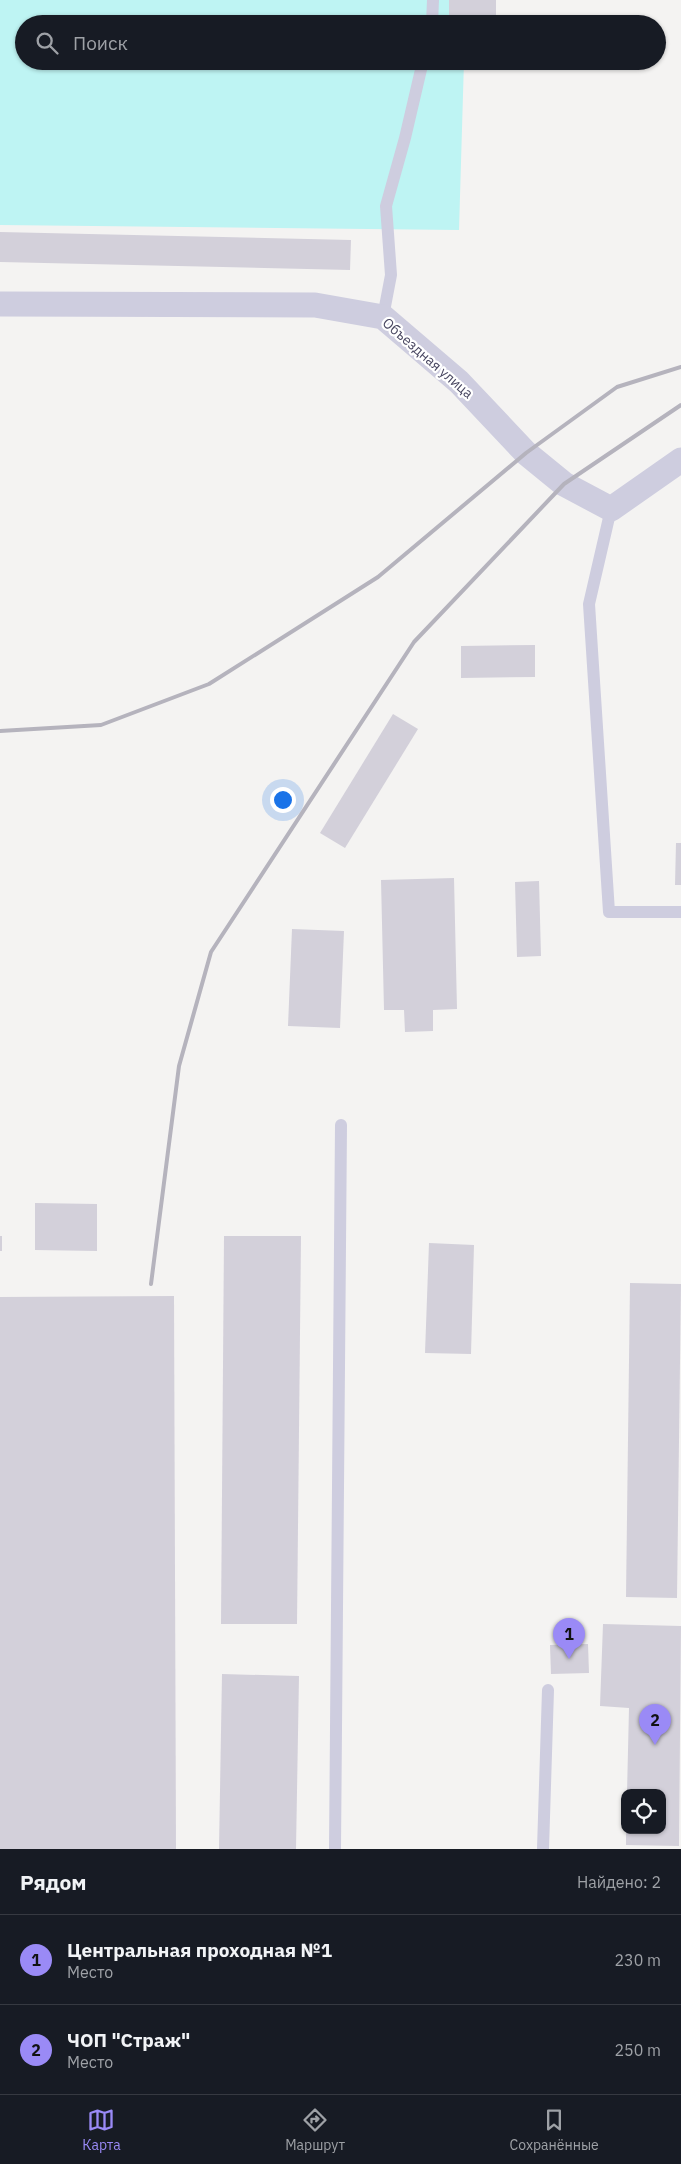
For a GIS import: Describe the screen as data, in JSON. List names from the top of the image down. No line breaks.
{"streets":{"street":["Объездная улица"]},"page":{"search":"Поиск","pins":["1","2"],"heading":["Рядом","Найдено: 2"],"list":[{"mark":"1","name":"Центральная проходная №1","note":"Место","value":"230 m"},{"mark":"2","name":"ЧОП \"Страж\"","note":"Место","value":"250 m"}],"nav":["Карта","Маршрут","Сохранённые"]}}
